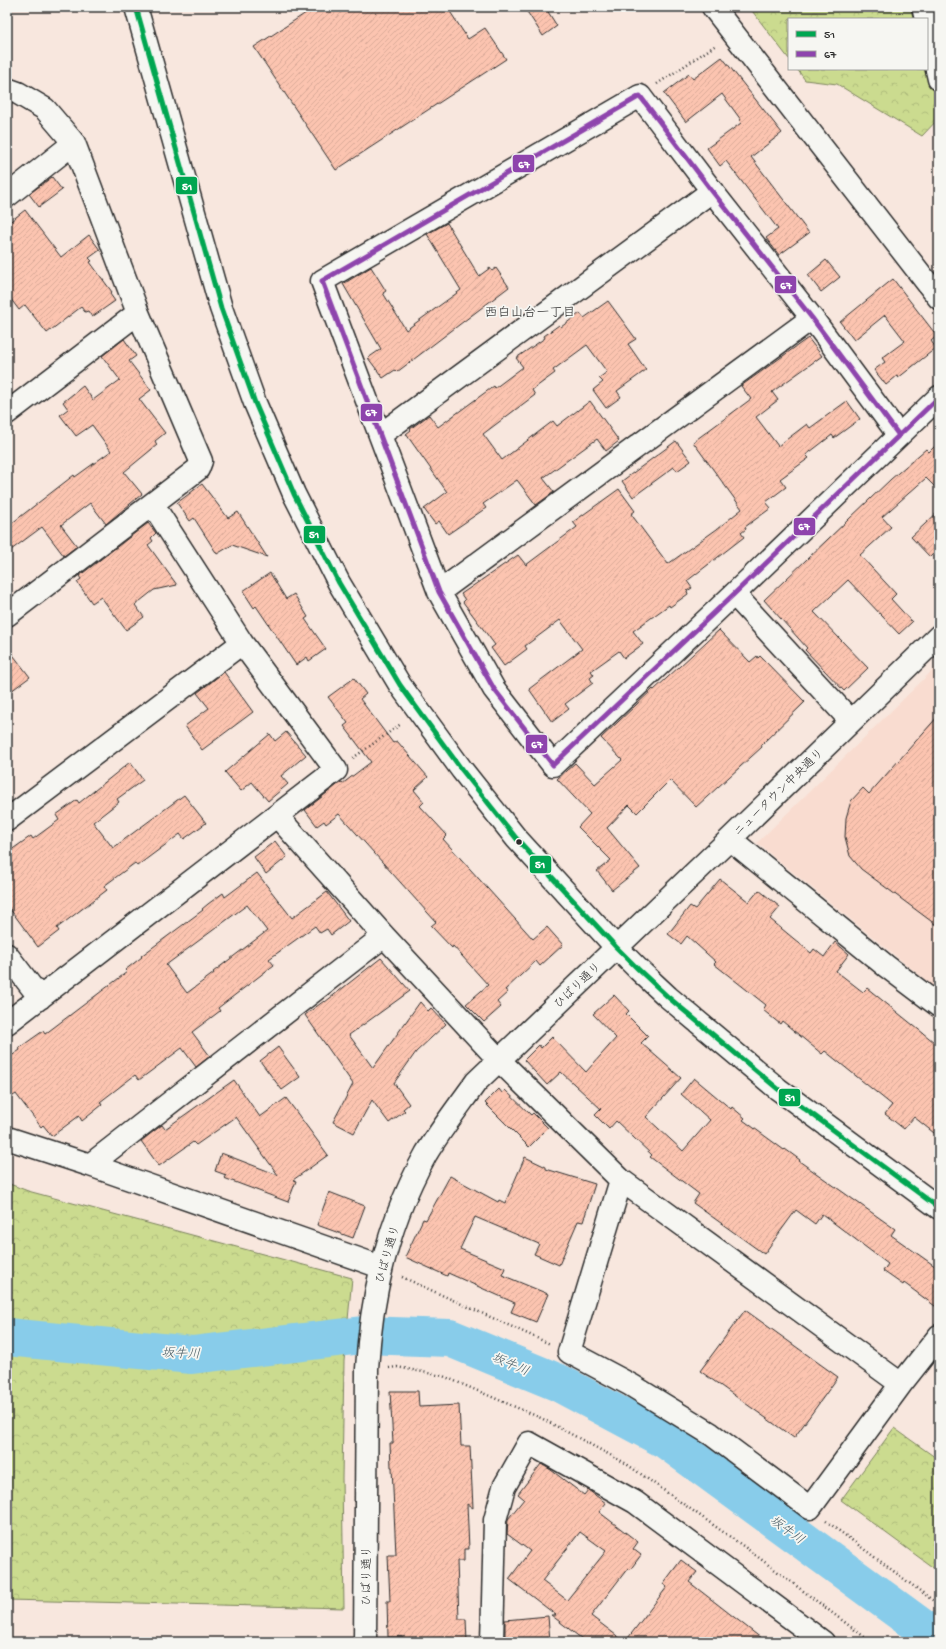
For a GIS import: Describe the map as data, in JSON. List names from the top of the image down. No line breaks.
{"streets":{"street":["ニュータウン中央通り","ひばり通り"]},"crossings":[["ニュータウン中央通り","ひばり通り"]],"districts":["西白山台一丁目"],"water":["坂牛川"],"lines":["transit line 51","transit line 67"],"legend":["51","67"]}
